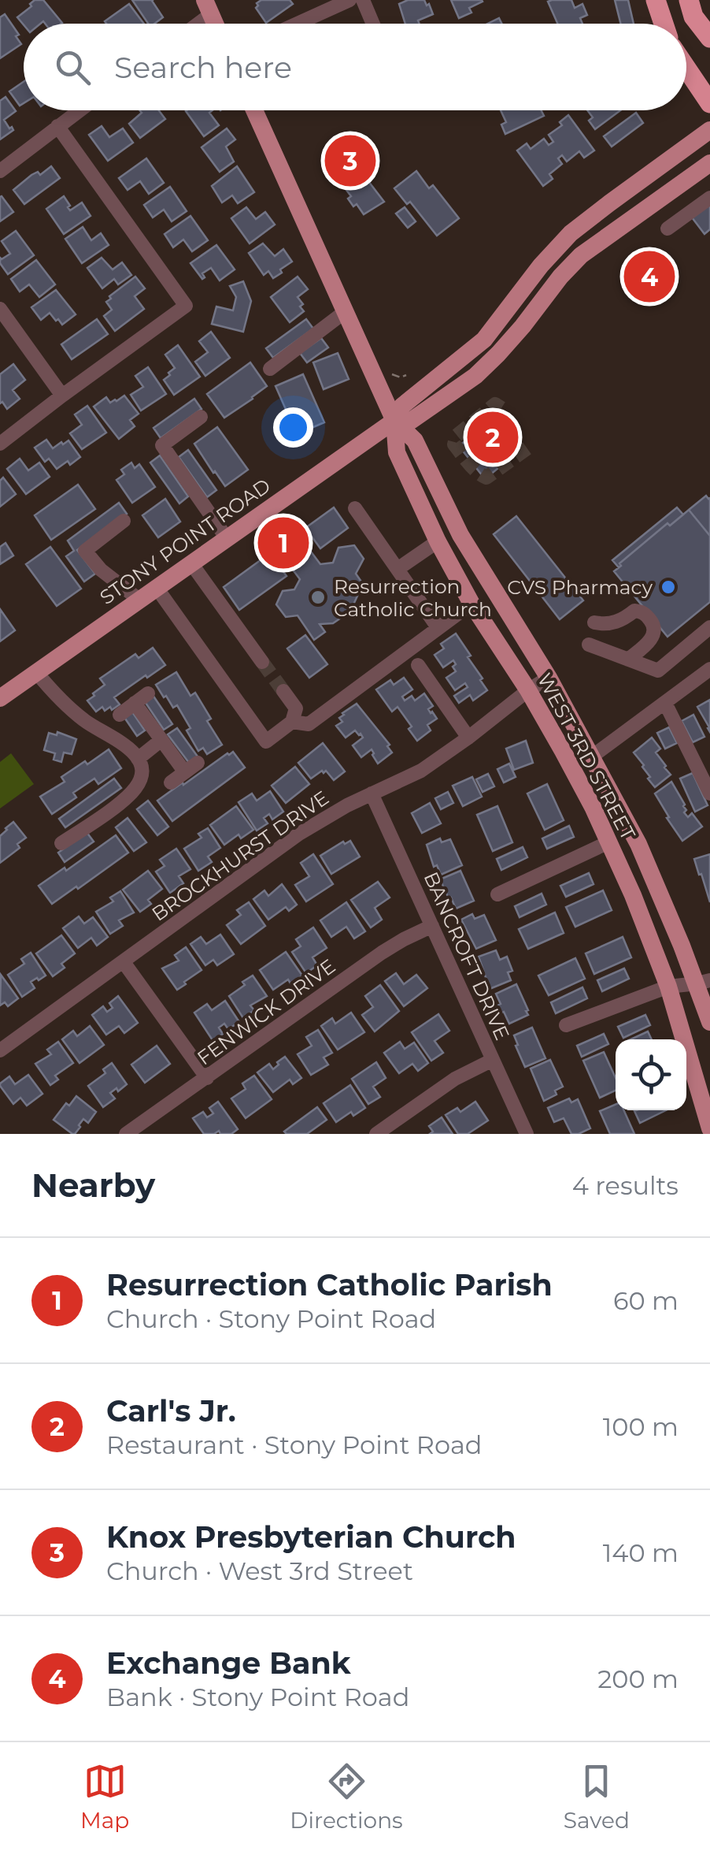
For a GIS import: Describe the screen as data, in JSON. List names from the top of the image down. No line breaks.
{"streets":{"main road":["STONY POINT ROAD","WEST 3RD STREET"],"street":["BROCKHURST DRIVE","BANCROFT DRIVE","FENWICK DRIVE"]},"crossings":[["STONY POINT ROAD","WEST 3RD STREET"],["WEST 3RD STREET","BROCKHURST DRIVE"],["BROCKHURST DRIVE","BANCROFT DRIVE"],["BANCROFT DRIVE","FENWICK DRIVE"]],"places":["CVS Pharmacy","Resurrection Catholic Church"],"page":{"search":"Search here","pins":["3","4","2","1"],"heading":["Nearby","4 results"],"list":[{"mark":"1","name":"Resurrection Catholic Parish","note":"Church · Stony Point Road","value":"60 m"},{"mark":"2","name":"Carl's Jr.","note":"Restaurant · Stony Point Road","value":"100 m"},{"mark":"3","name":"Knox Presbyterian Church","note":"Church · West 3rd Street","value":"140 m"},{"mark":"4","name":"Exchange Bank","note":"Bank · Stony Point Road","value":"200 m"}],"nav":["Map","Directions","Saved"]}}
